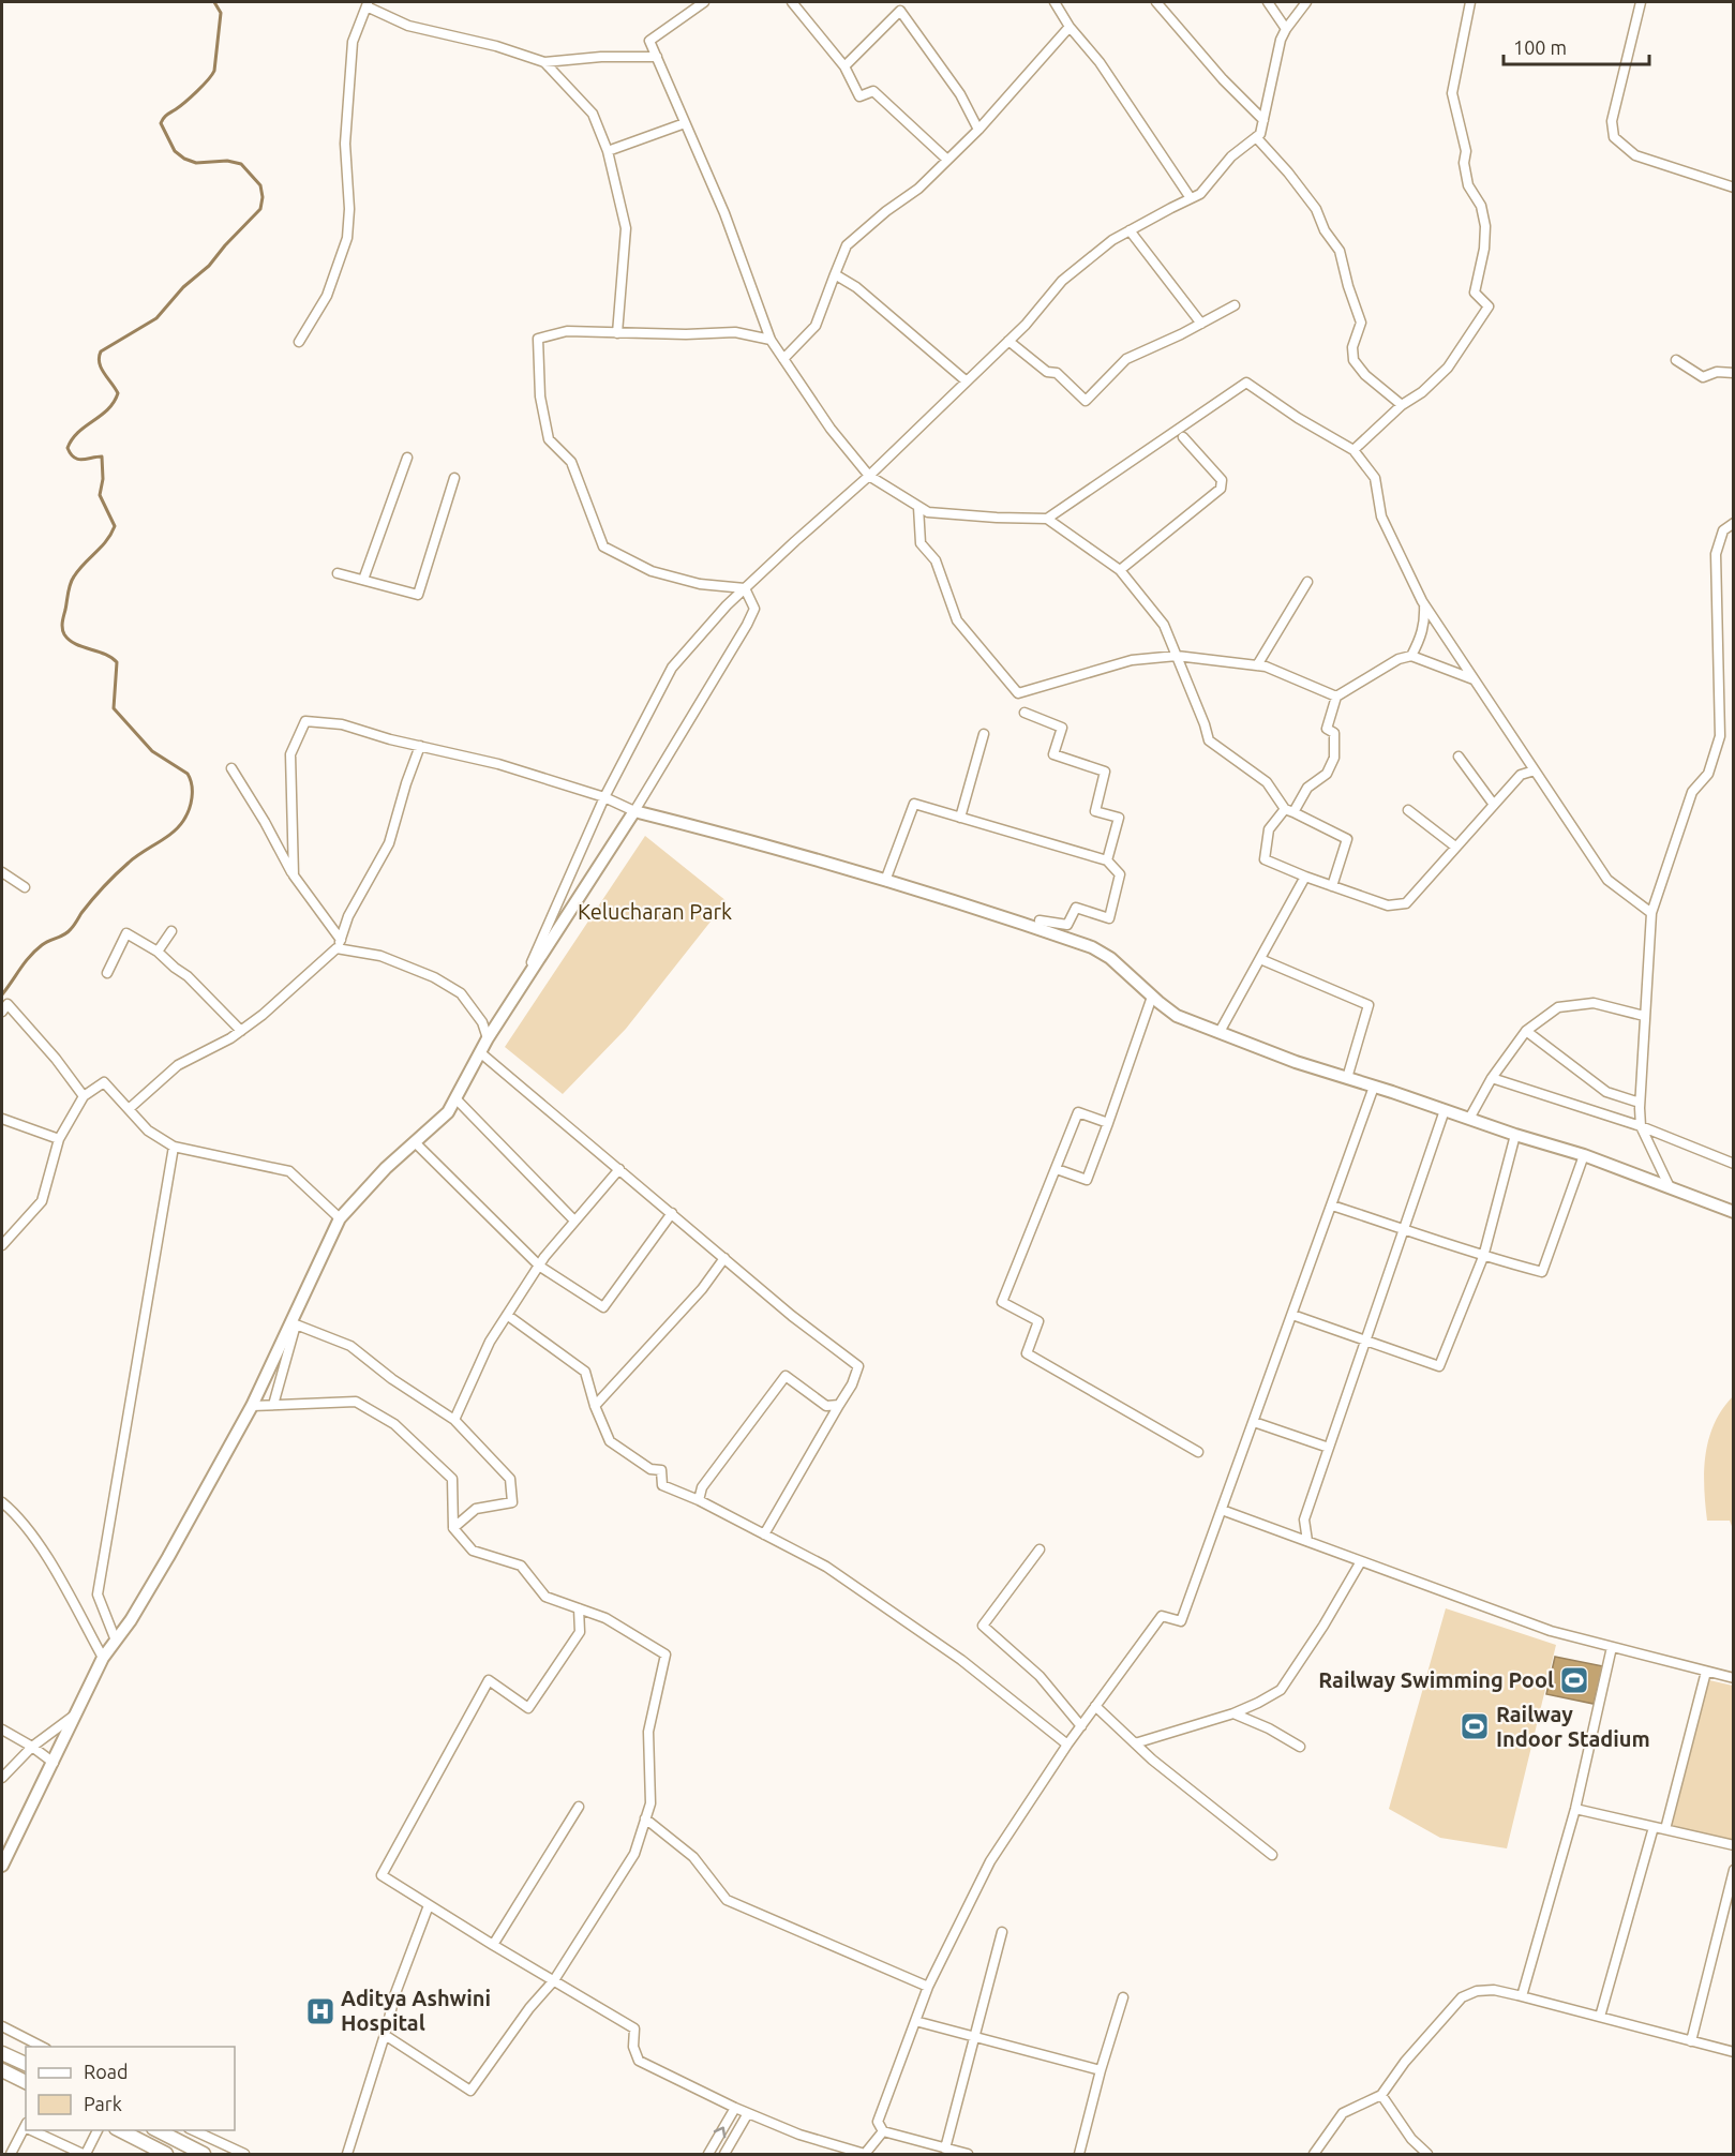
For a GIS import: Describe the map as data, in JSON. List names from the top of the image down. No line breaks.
{"parks":["Kelucharan Park"],"places":{"sports":["Railway Swimming Pool","Railway Indoor Stadium"],"hospital":["Aditya Ashwini Hospital"]},"legend":["Road","Park"],"scale_bar":"100 m"}
